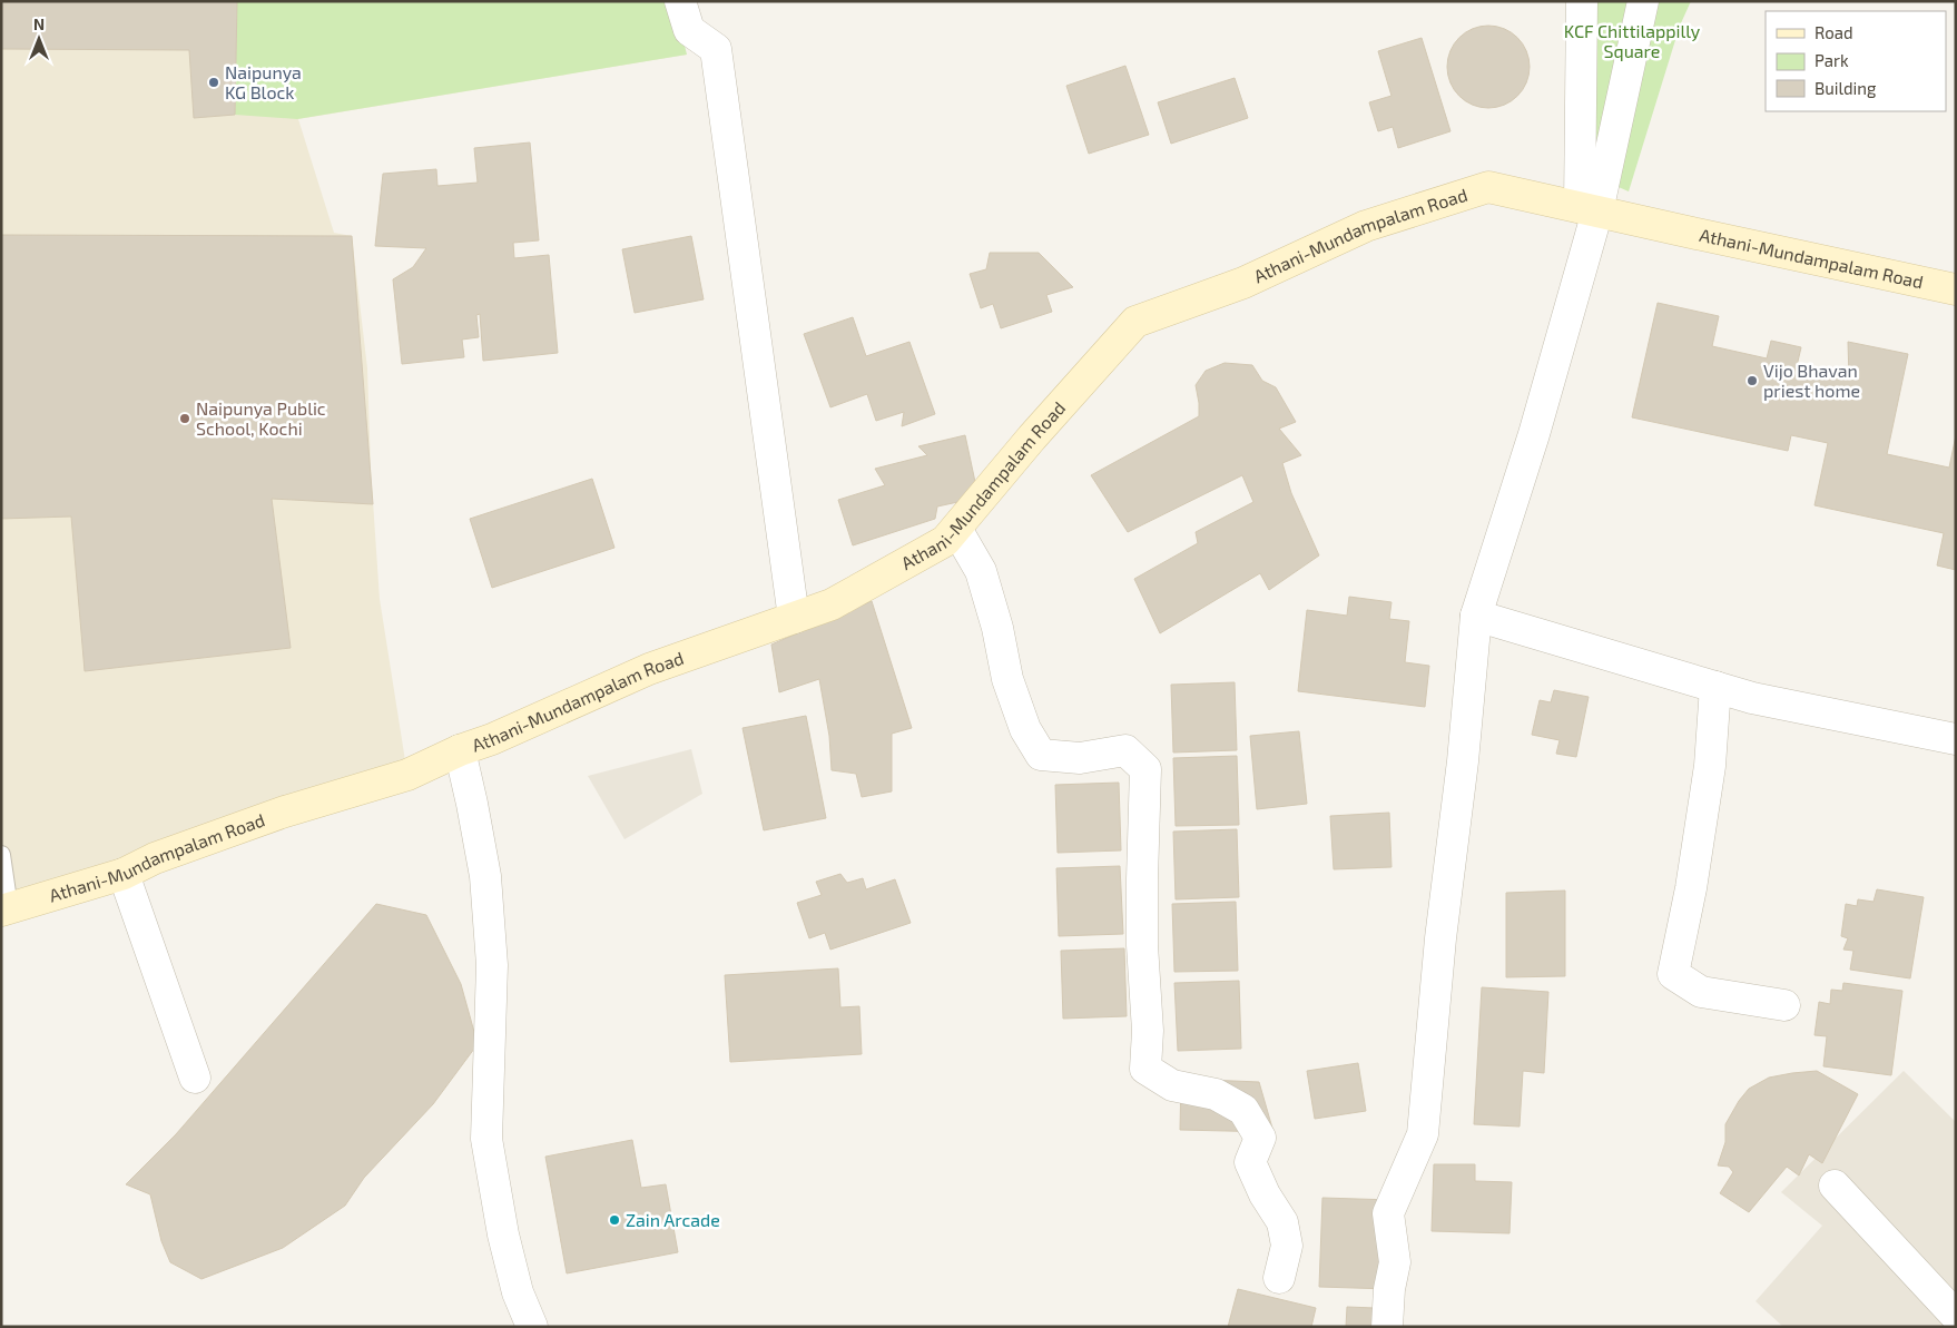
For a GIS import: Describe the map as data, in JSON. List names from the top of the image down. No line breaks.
{"streets":{"street":["Athani-Mundampalam Road"]},"parks":["KCF Chittilappilly Square"],"places":["Naipunya KG Block","Vijo Bhavan priest home","Naipunya Public School, Kochi","Zain Arcade"],"legend":["Road","Park","Building"],"north":"top"}
